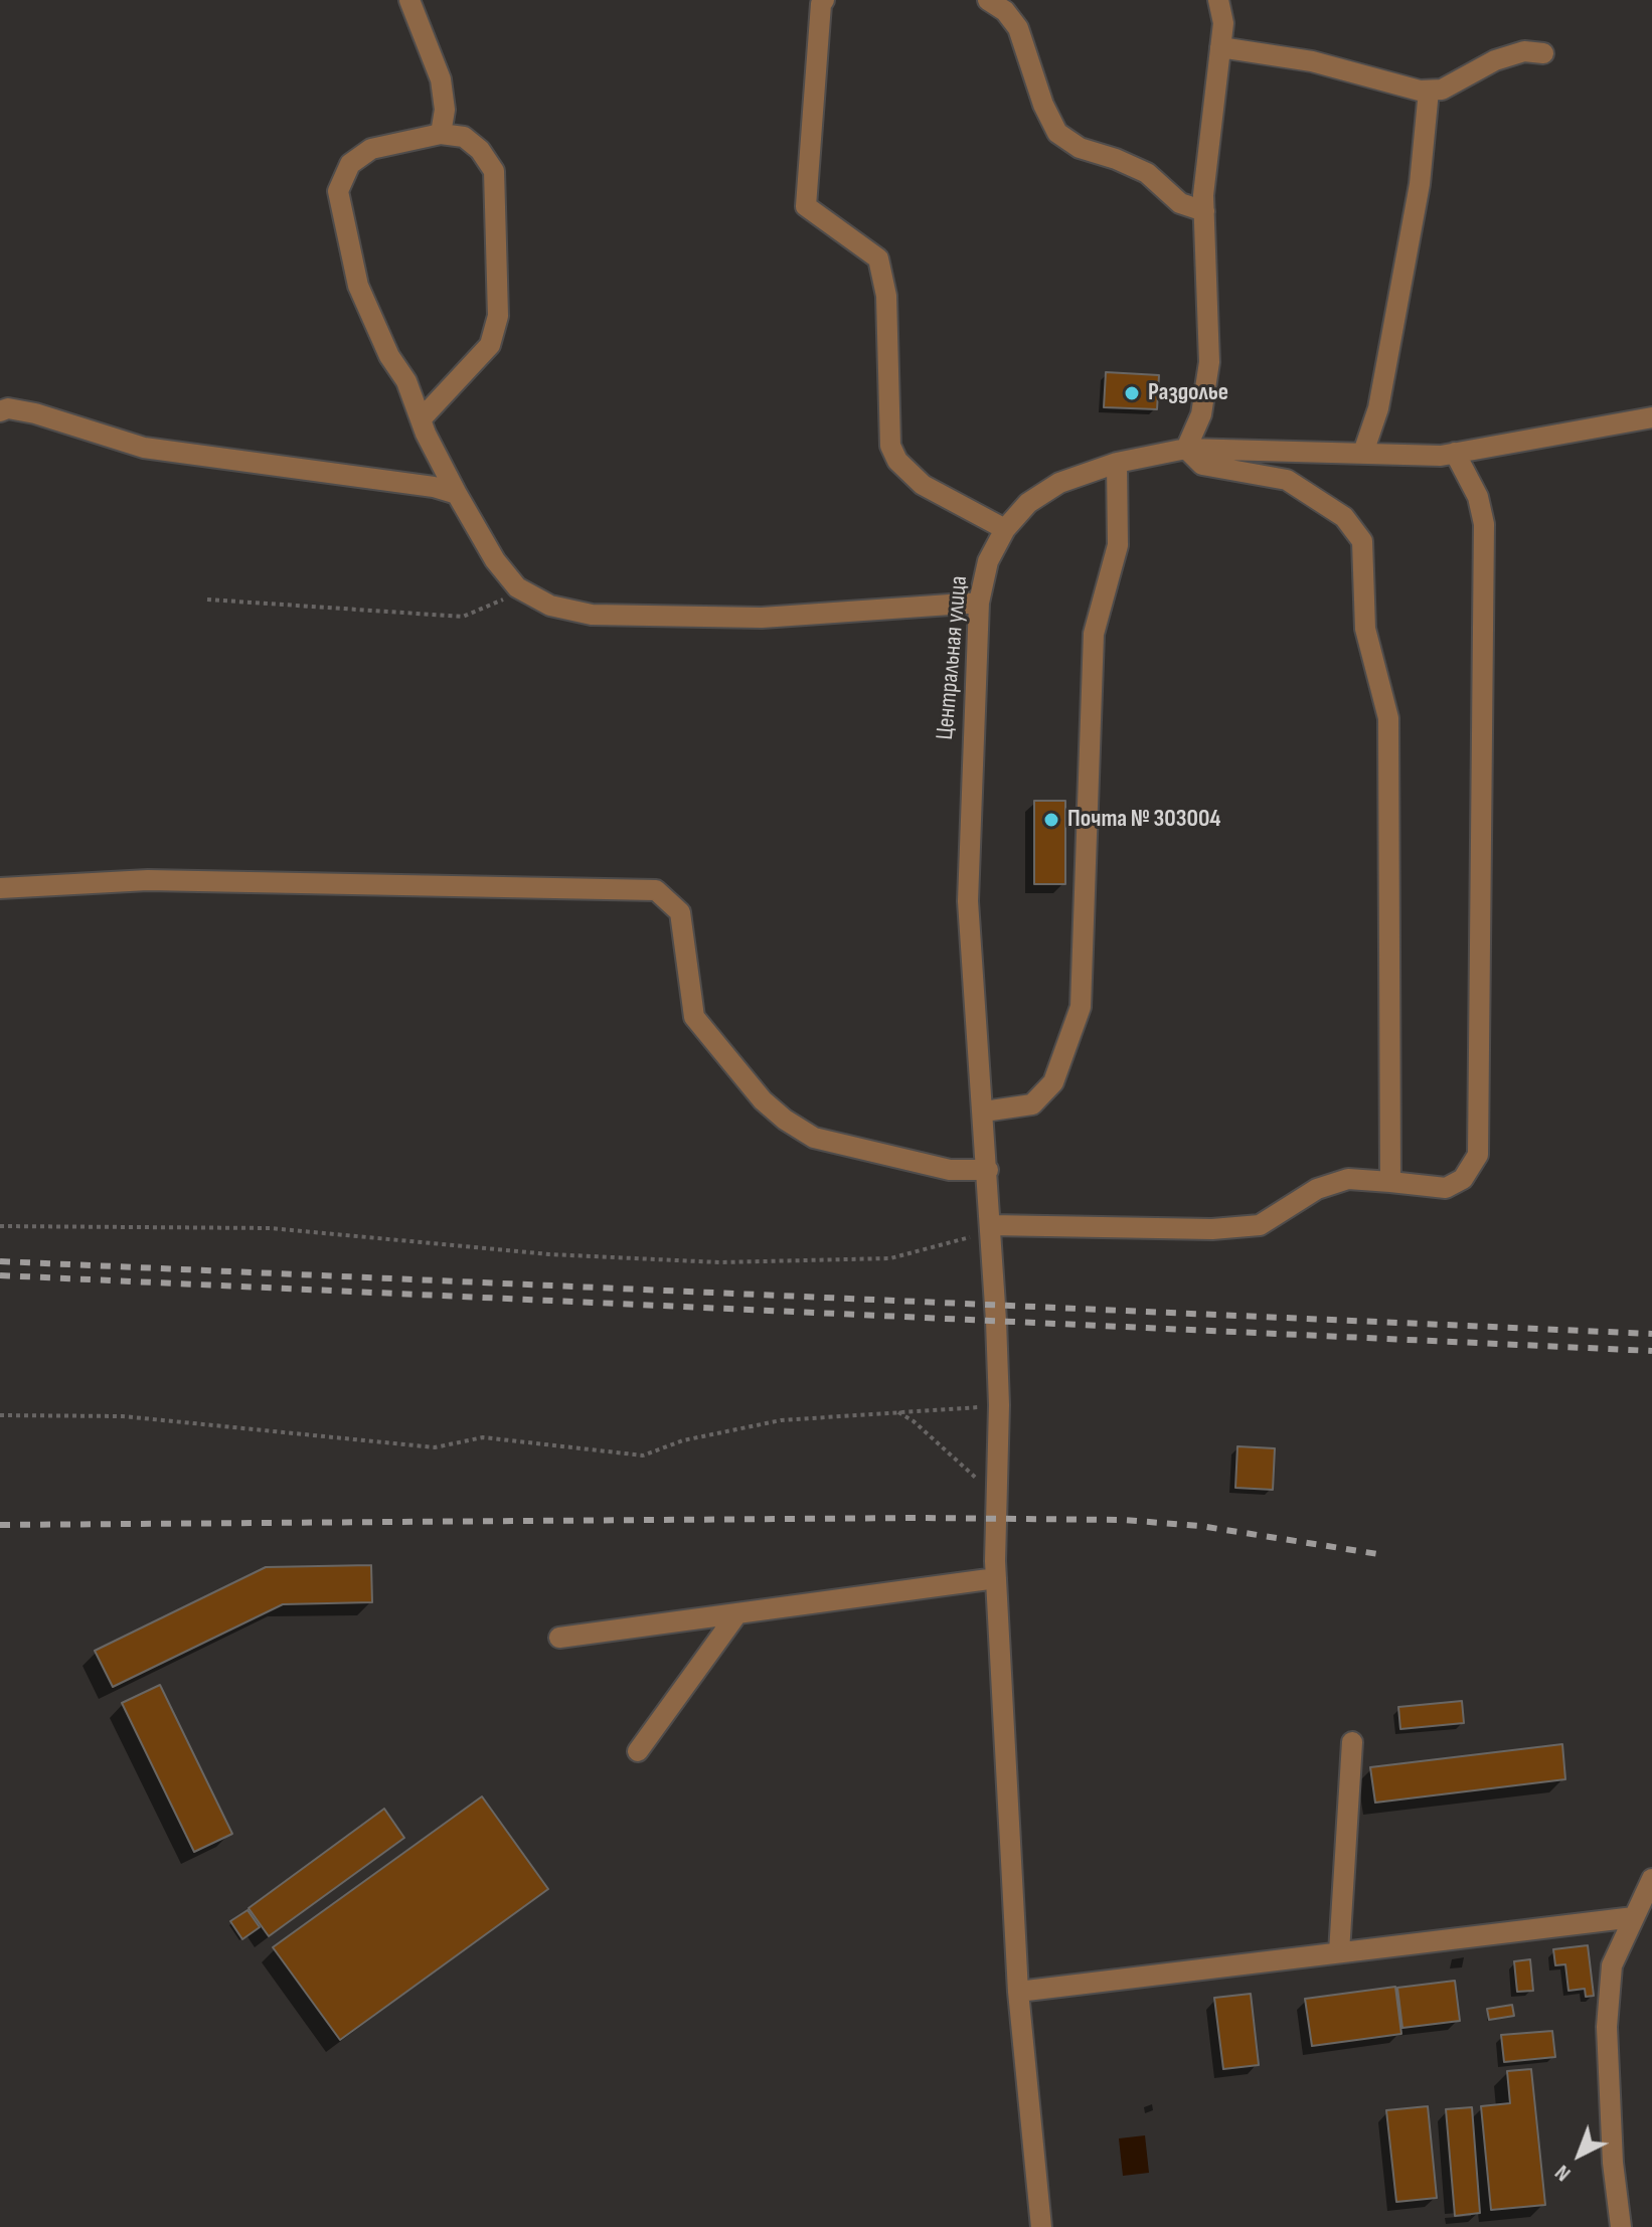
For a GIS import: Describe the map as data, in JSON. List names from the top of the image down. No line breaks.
{"streets":{"street":["Центральная улица"]},"places":["Раздолье","Почта № 303004"],"north":"bottom left"}
